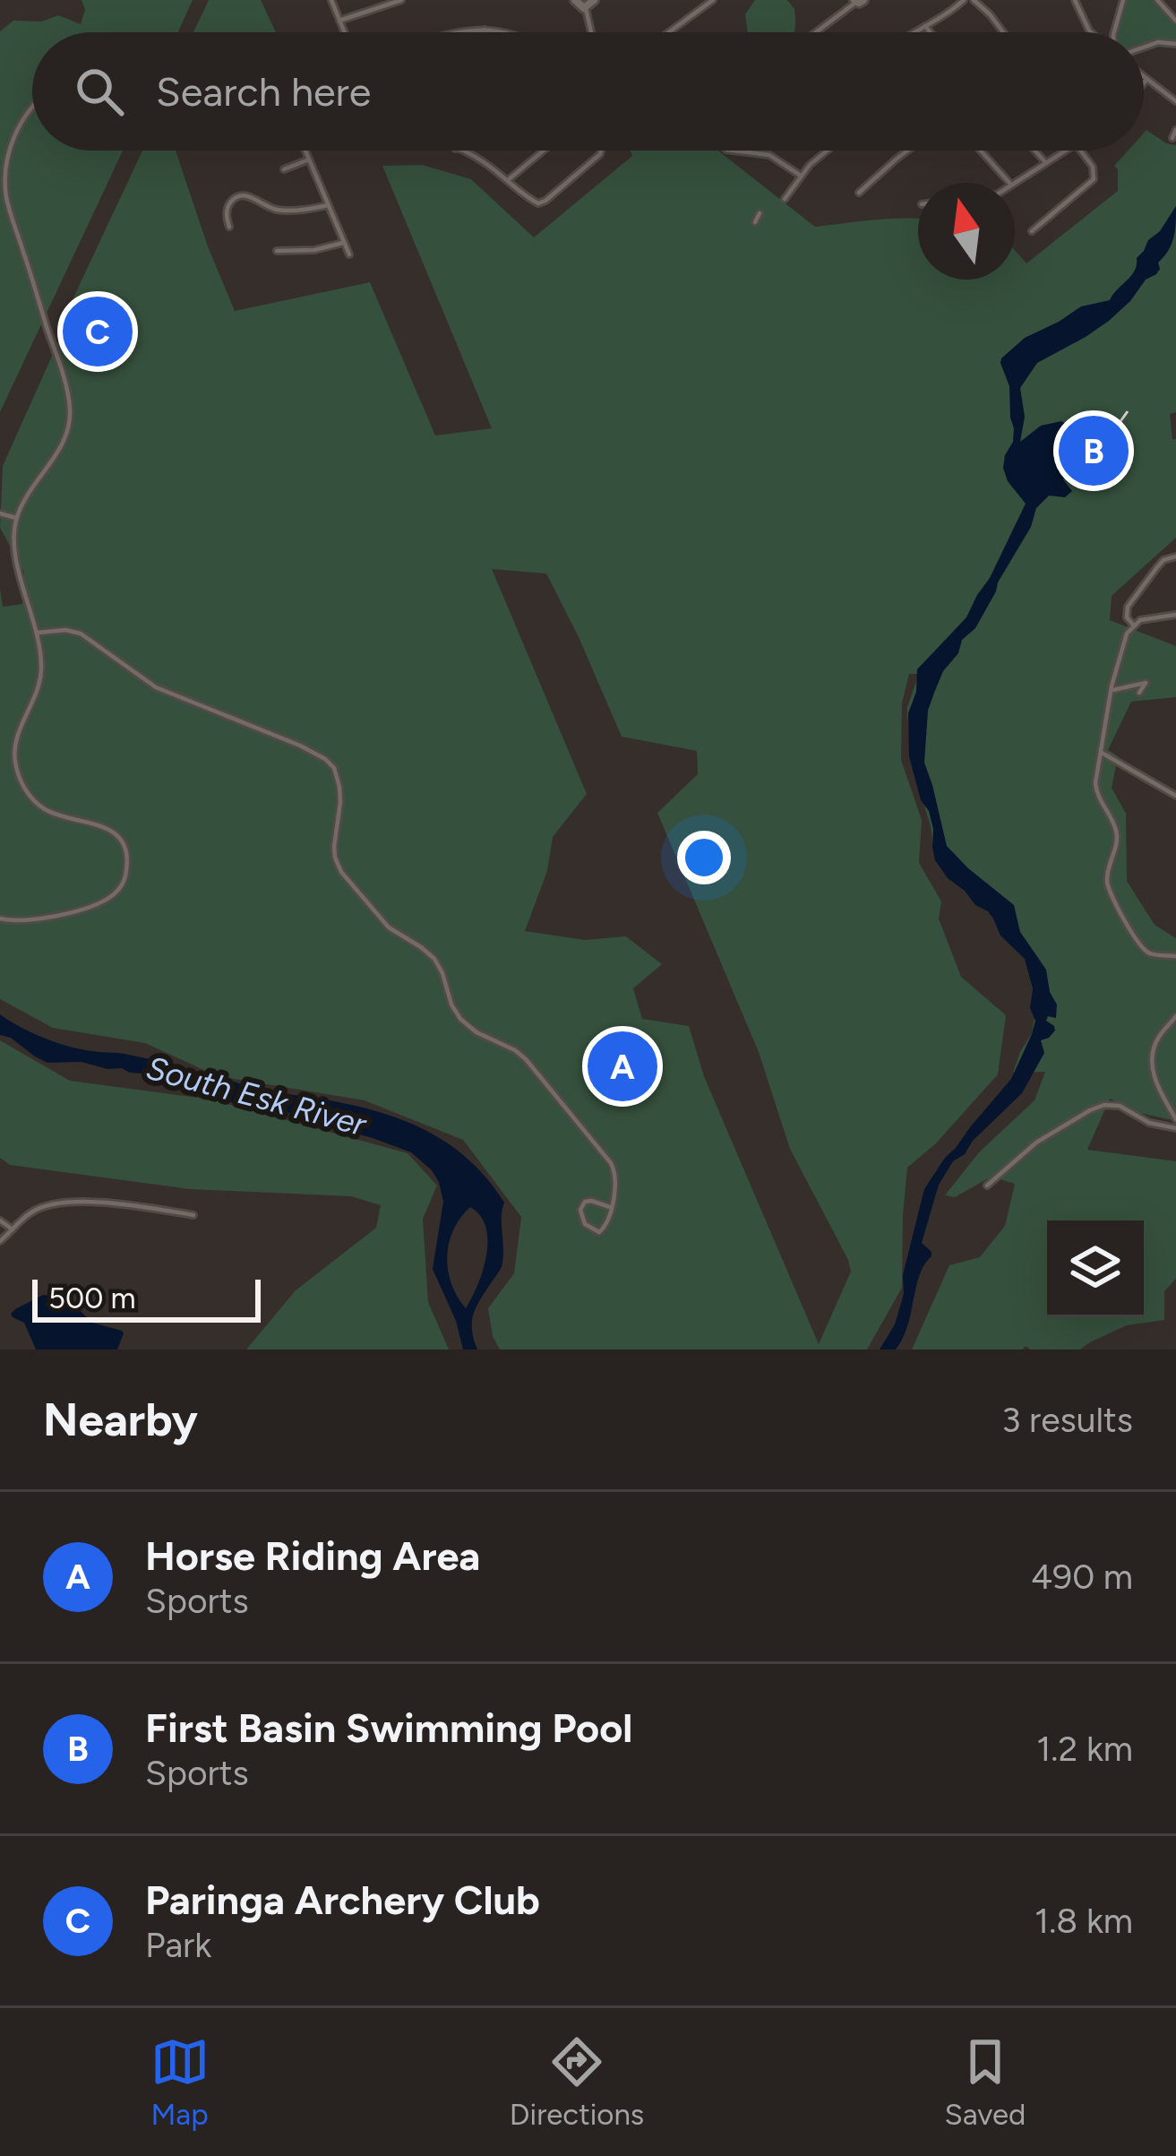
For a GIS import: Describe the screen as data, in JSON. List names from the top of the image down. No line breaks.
{"water":["South Esk River"],"scale_bar":"500 m","north":"top","page":{"search":"Search here","pins":["C","B","A"],"scale":"500 m","heading":["Nearby","3 results"],"list":[{"mark":"A","name":"Horse Riding Area","note":"Sports","value":"490 m"},{"mark":"B","name":"First Basin Swimming Pool","note":"Sports","value":"1.2 km"},{"mark":"C","name":"Paringa Archery Club","note":"Park","value":"1.8 km"}],"nav":["Map","Directions","Saved"]}}
